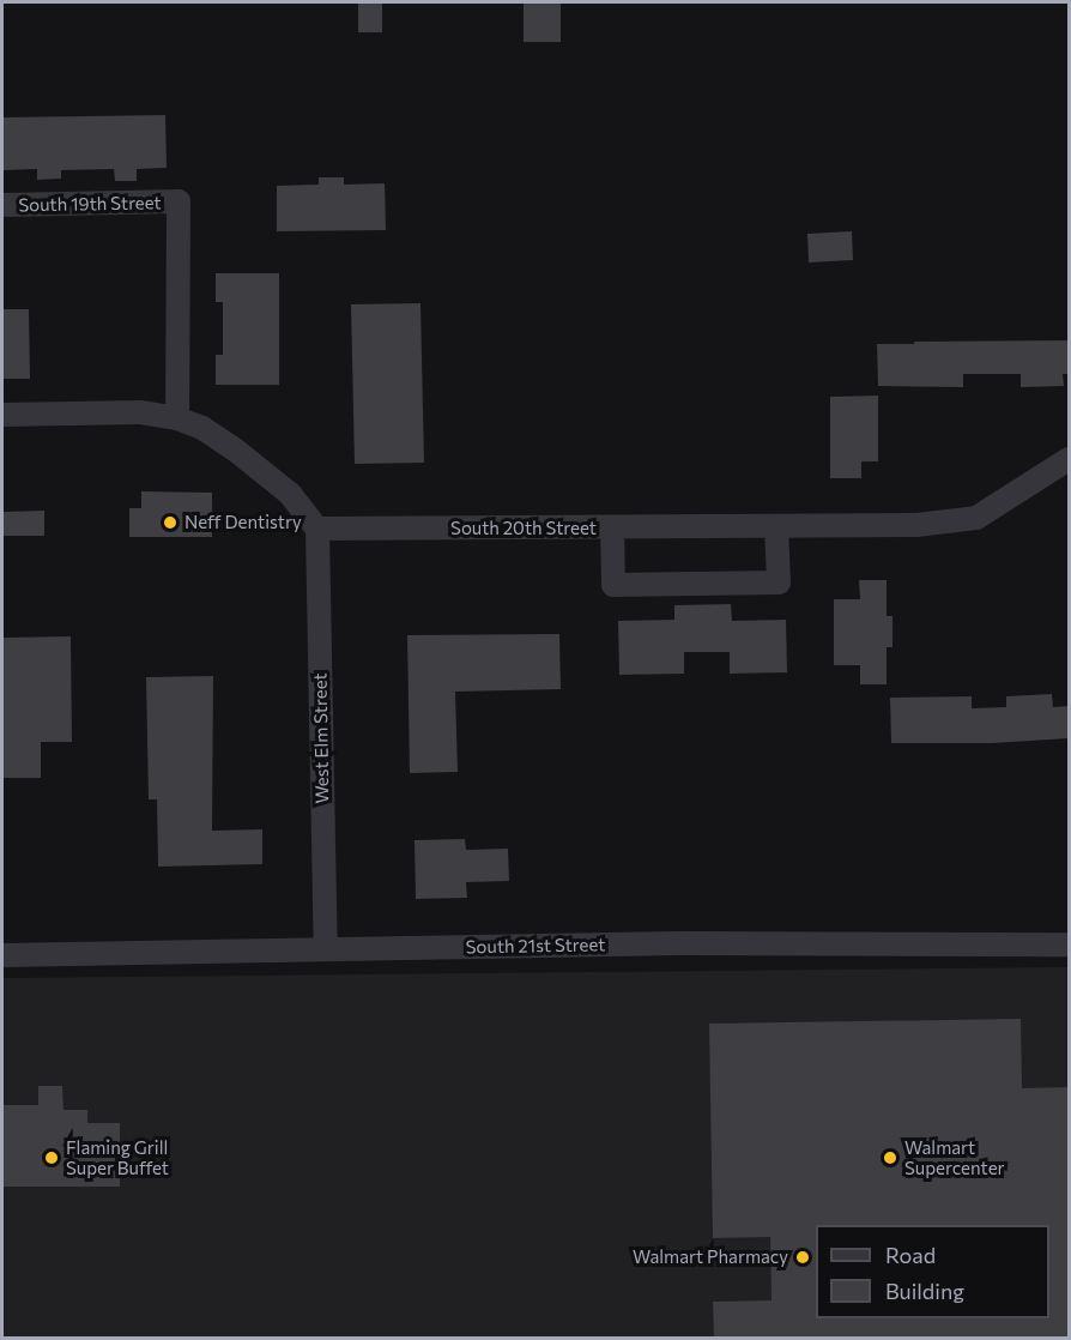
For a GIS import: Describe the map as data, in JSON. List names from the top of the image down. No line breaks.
{"streets":{"street":["South 19th Street","South 20th Street","West Elm Street","South 21st Street"]},"crossings":[["South 20th Street","West Elm Street"],["West Elm Street","South 21st Street"]],"places":["Neff Dentistry","Flaming Grill Super Buffet","Walmart Supercenter","Walmart Pharmacy"],"legend":["Road","Building"]}
